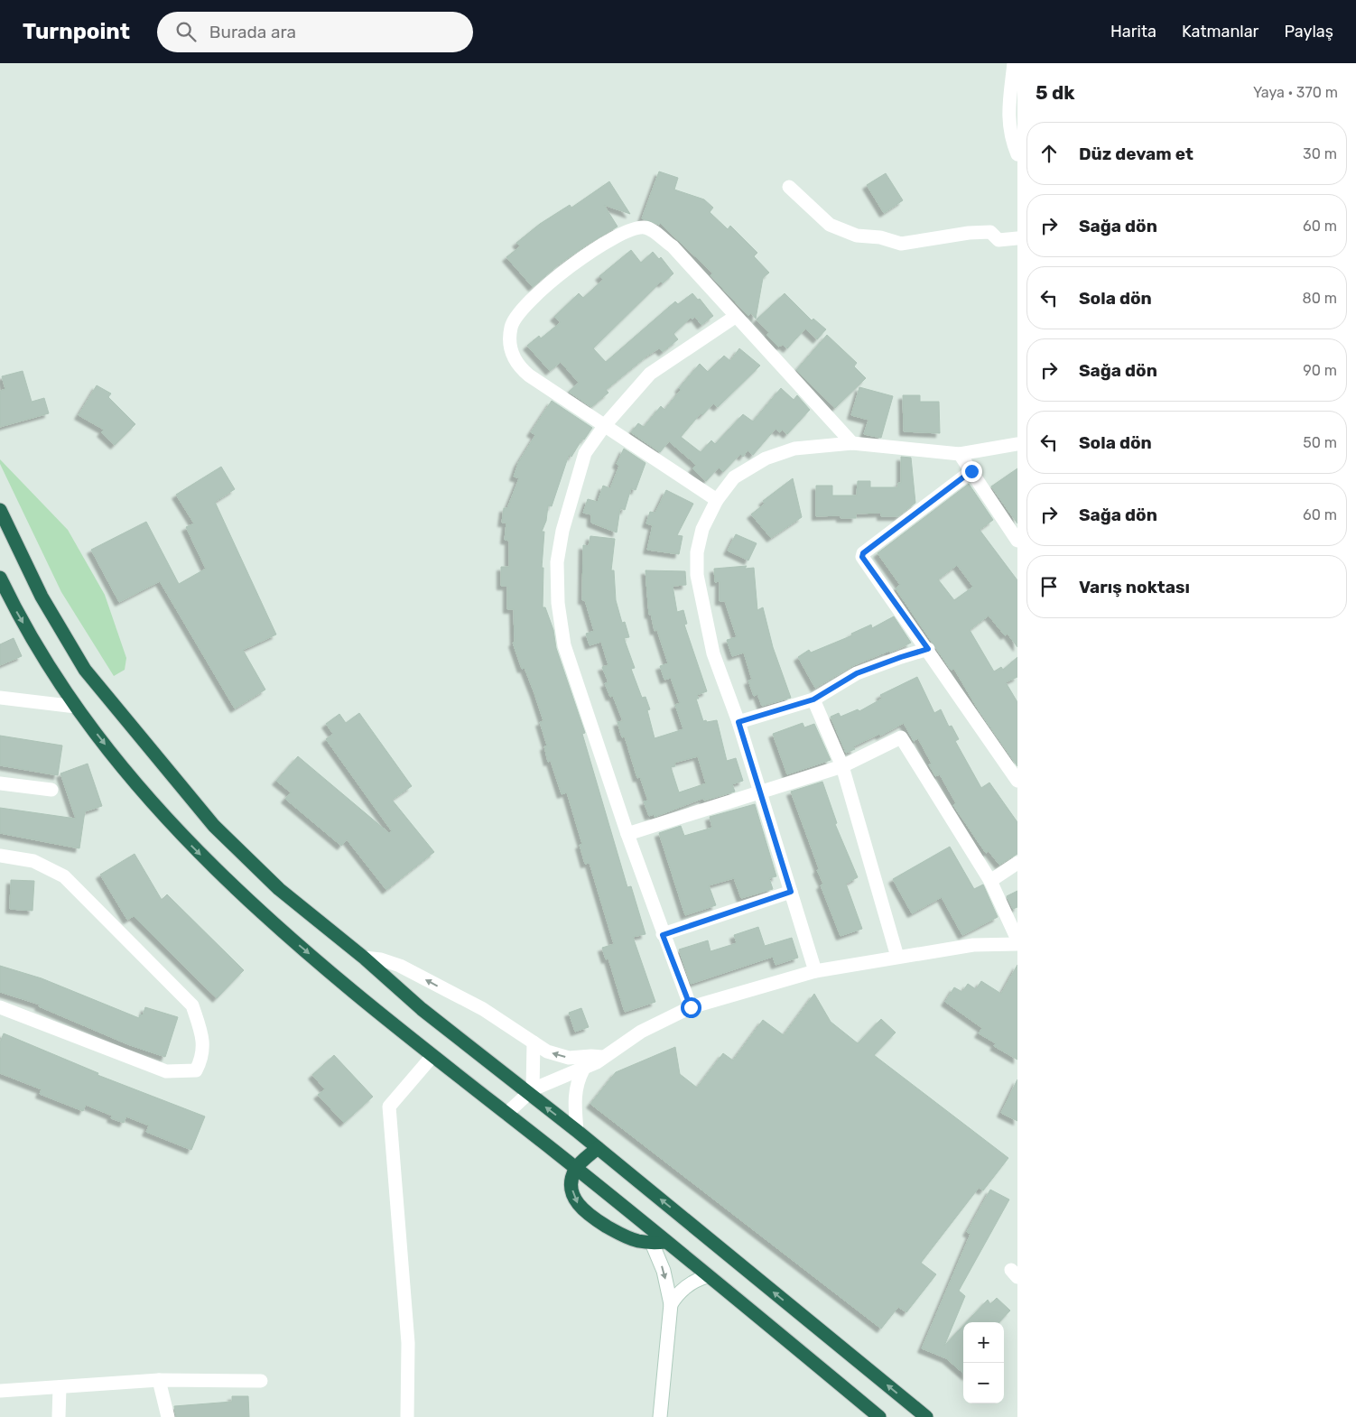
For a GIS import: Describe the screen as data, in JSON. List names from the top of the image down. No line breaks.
{"page":{"header":"Turnpoint","search":"Burada ara","nav":["Harita","Katmanlar","Paylaş"],"heading":["5 dk","Yaya · 370 m"],"list":[["Düz devam et","30 m"],["Sağa dön","60 m"],["Sola dön","80 m"],["Sağa dön","90 m"],["Sola dön","50 m"],["Sağa dön","60 m"],"Varış noktası"],"map_buttons":["+","−"]}}
